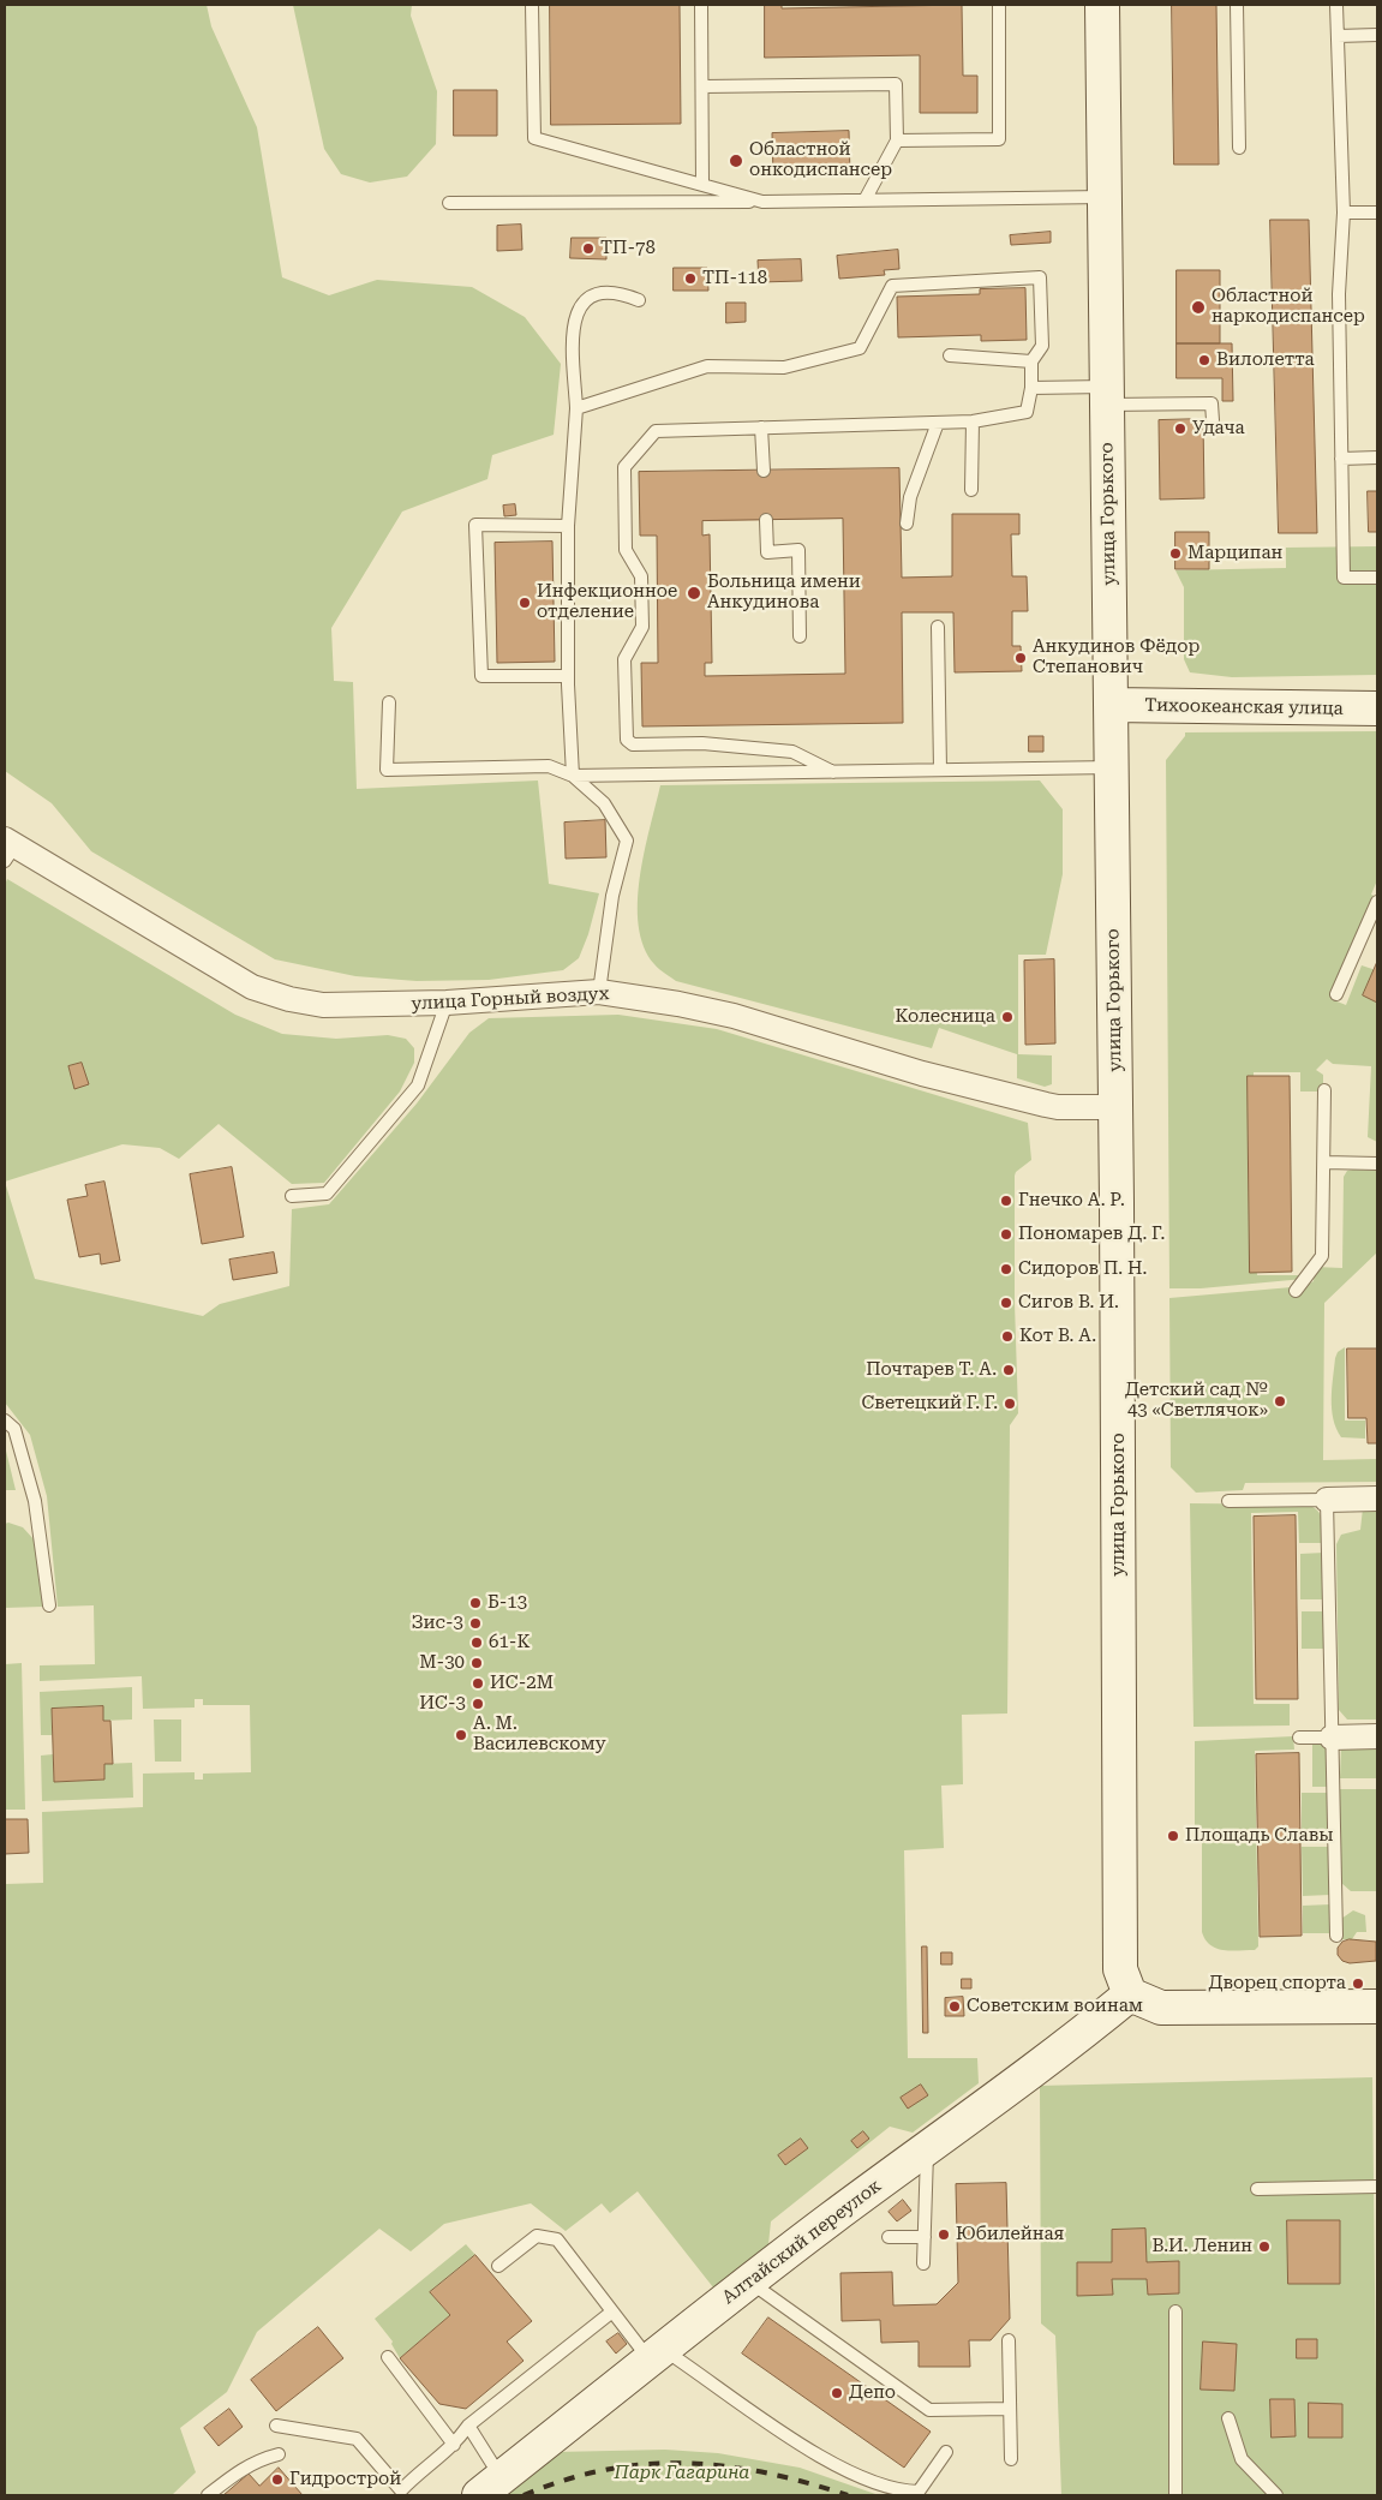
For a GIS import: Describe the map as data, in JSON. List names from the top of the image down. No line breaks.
{"streets":{"main road":["улица Горького","Тихоокеанская улица","Алтайский переулок"],"street":["улица Горный воздух"]},"crossings":[["улица Горького","Тихоокеанская улица"],["улица Горького","улица Горный воздух"],["улица Горького","Алтайский переулок"]],"parks":["Парк Гагарина"],"places":["Областной онкодиспансер","ТП-78","ТП-118","Областной наркодиспансер","Вилолетта","Удача","Марципан","Больница имени Анкудинова","Инфекционное отделение","Анкудинов Фёдор Степанович","Колесница","Гнечко А. Р.","Пономарев Д. Г.","Сидоров П. Н.","Сигов В. И.","Кот В. А.","Почтарев Т. А.","Детский сад № 43 «Светлячок»","Светецкий Г. Г.","Б-13","Зис-3","61-К","М-30","ИС-2М","ИС-3","А. М. Василевскому","Площадь Славы","Дворец спорта","Советским воинам","Юбилейная","В.И. Ленин","Депо","Гидрострой"]}
